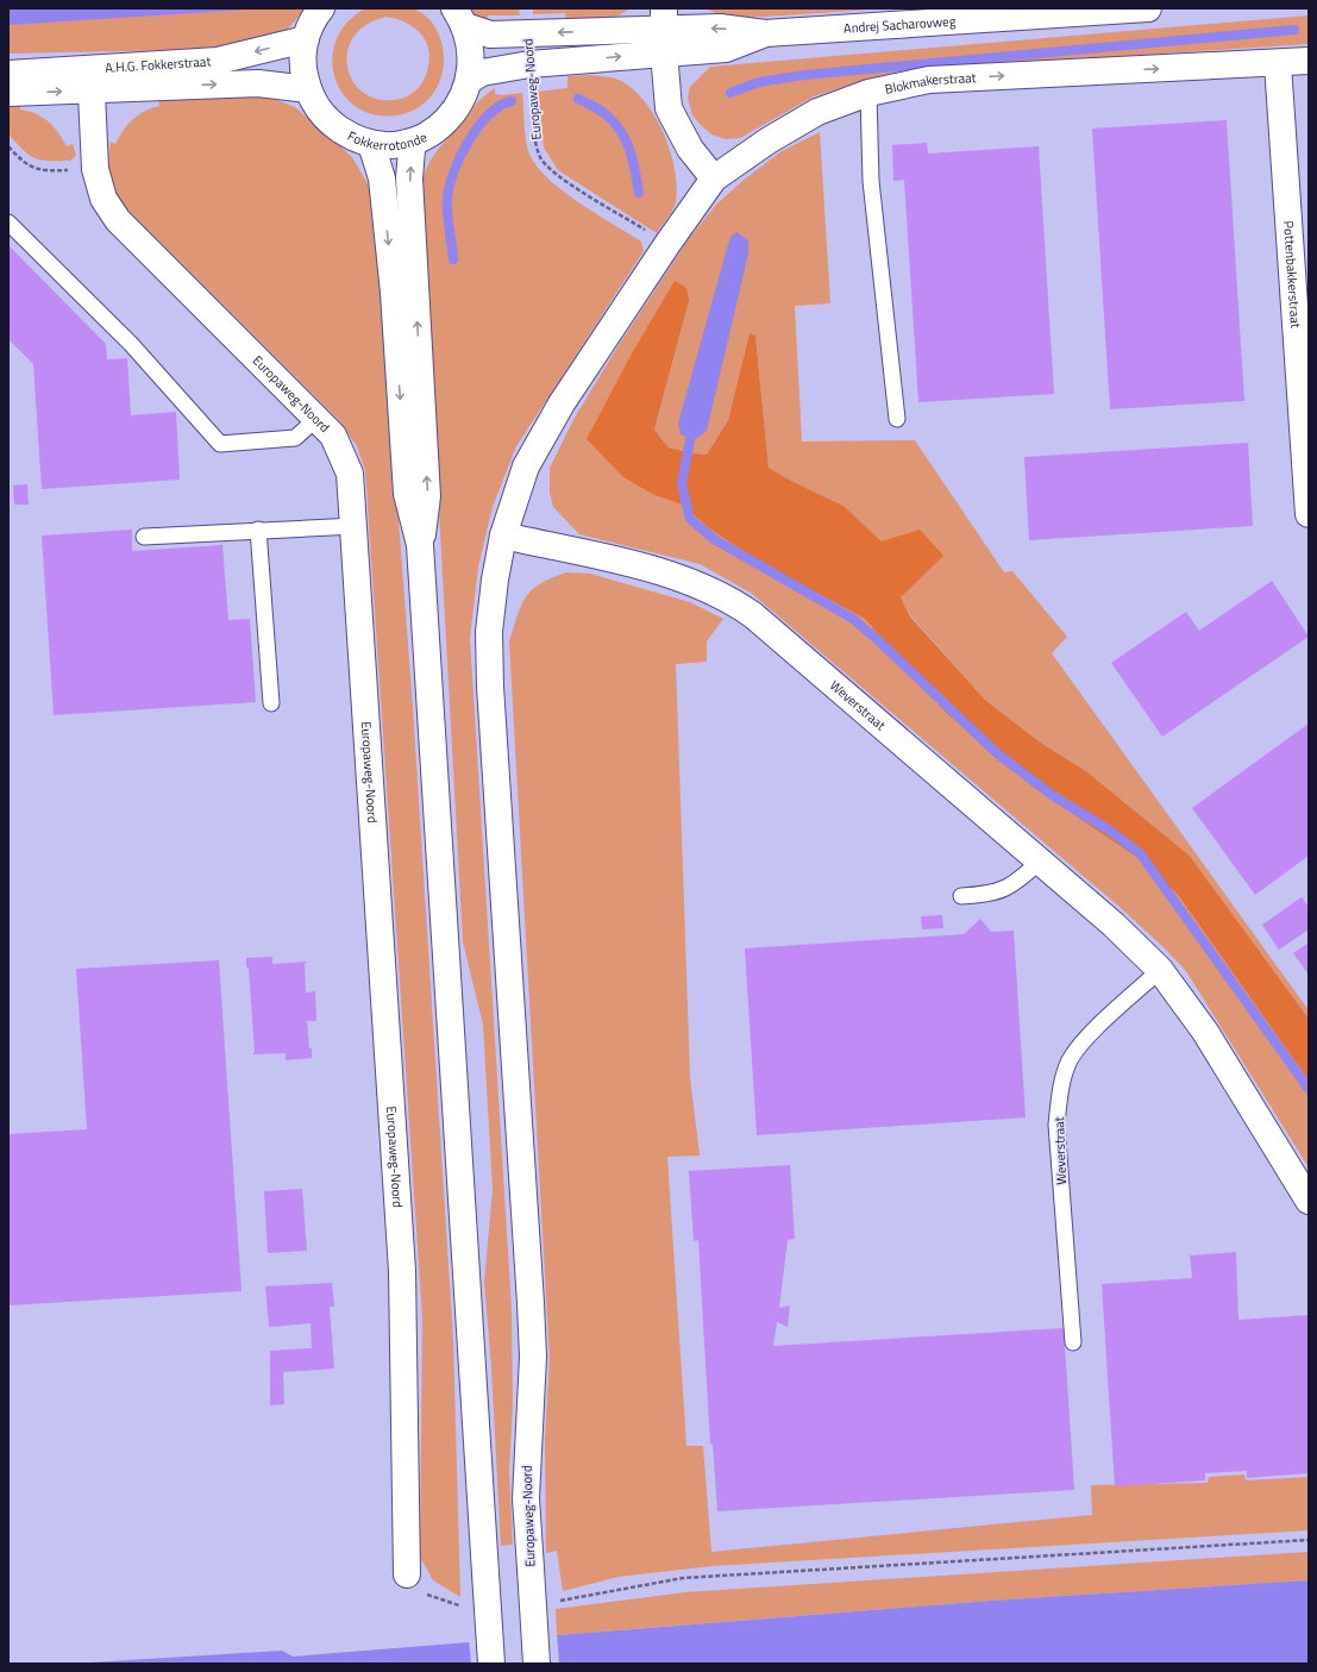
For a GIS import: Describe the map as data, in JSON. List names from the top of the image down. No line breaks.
{"streets":{"street":["Andrej Sacharovweg","A.H.G. Fokkerstraat","Blokmakerstraat","Europaweg-Noord","Fokkerrotonde","Pottenbakkerstraat","Weverstraat"]},"crossings":[["Andrej Sacharovweg","Europaweg-Noord"],["Andrej Sacharovweg","Fokkerrotonde"],["A.H.G. Fokkerstraat","Europaweg-Noord"],["A.H.G. Fokkerstraat","Fokkerrotonde"],["Blokmakerstraat","Europaweg-Noord"],["Blokmakerstraat","Pottenbakkerstraat"],["Europaweg-Noord","Weverstraat"]],"one_way":["Blokmakerstraat"]}
